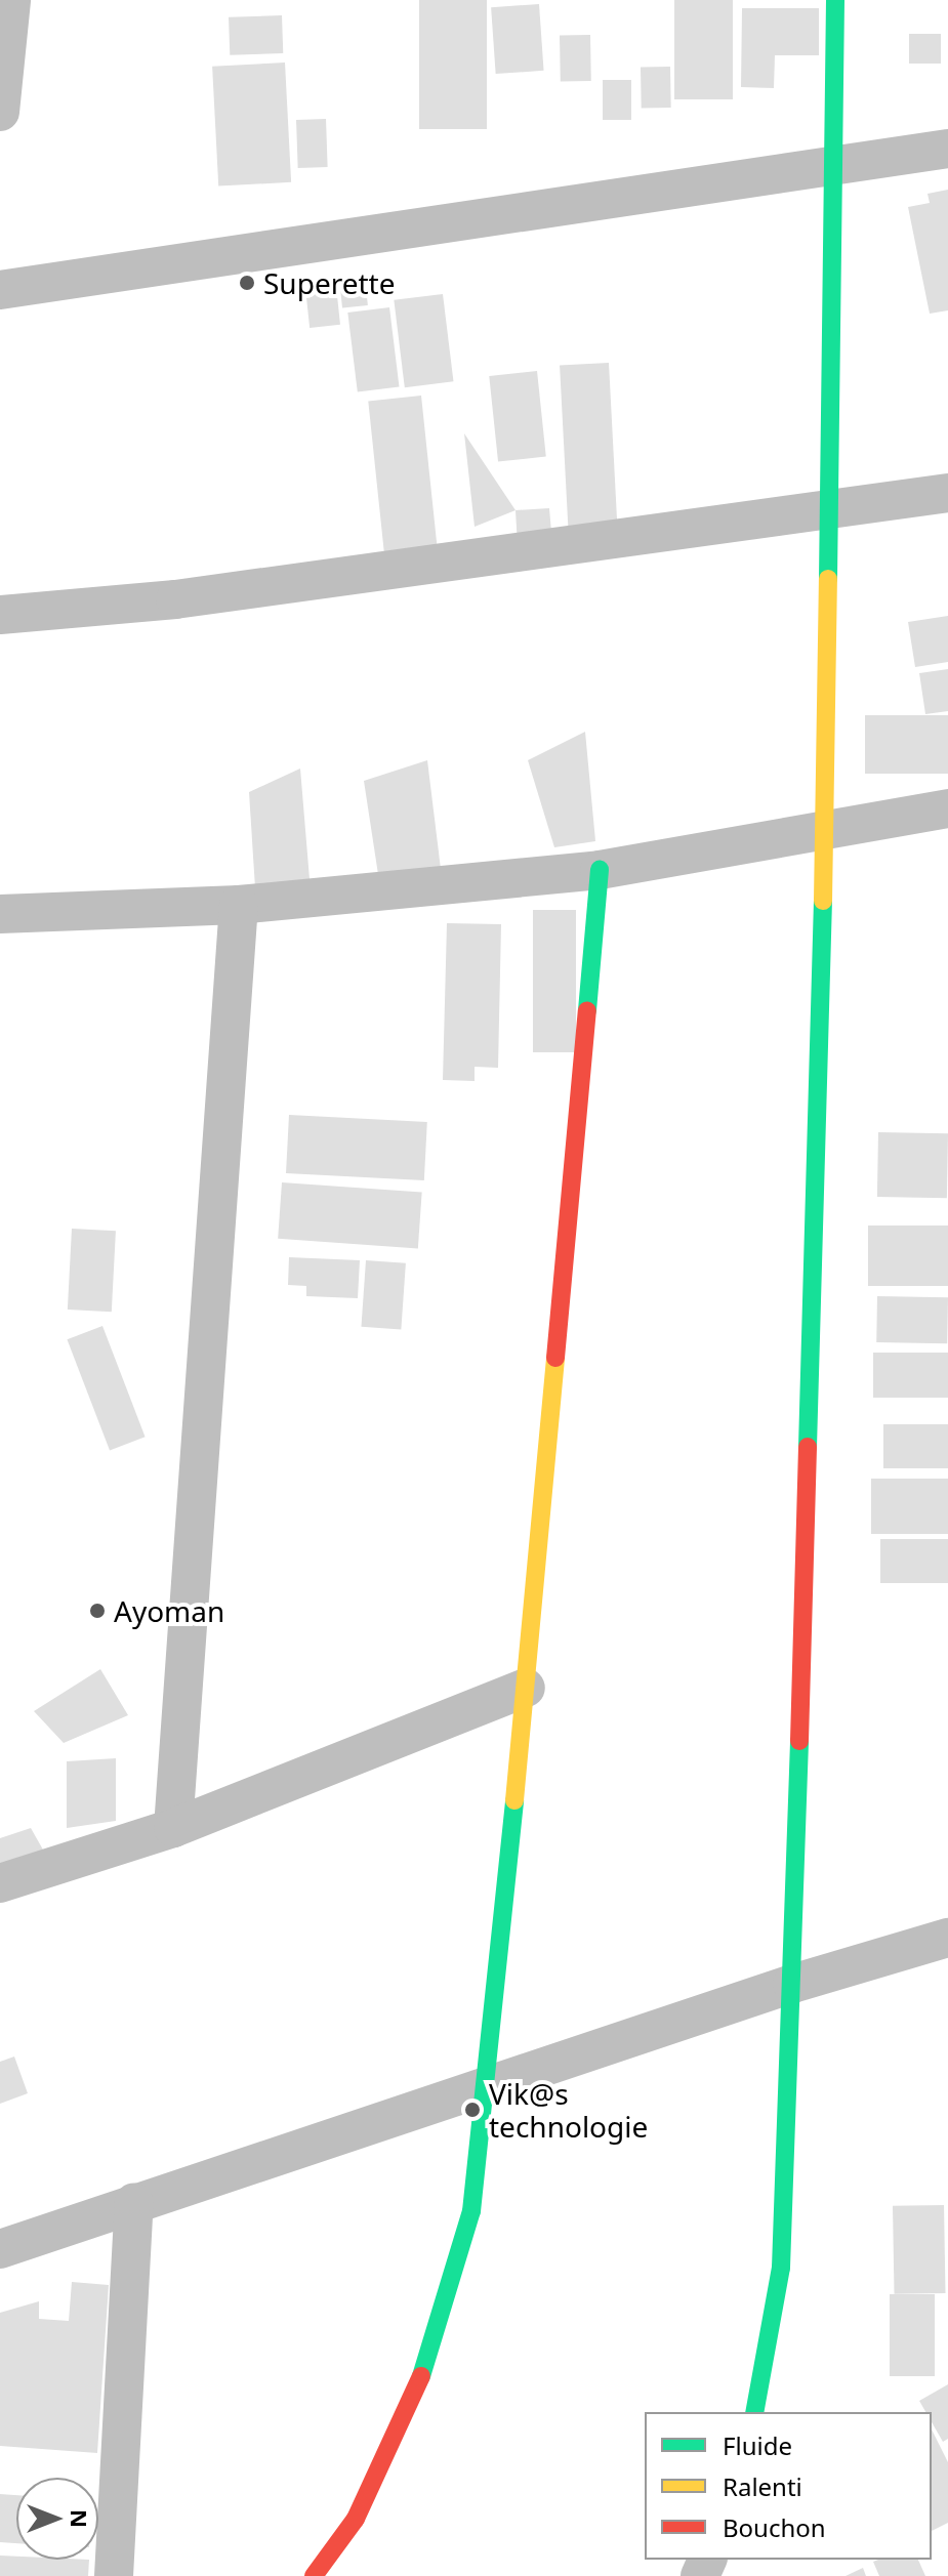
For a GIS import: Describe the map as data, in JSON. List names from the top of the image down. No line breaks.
{"places":["Superette","Ayoman","Vik@s technologie"],"legend":["Fluide","Ralenti","Bouchon"],"north":"right"}
